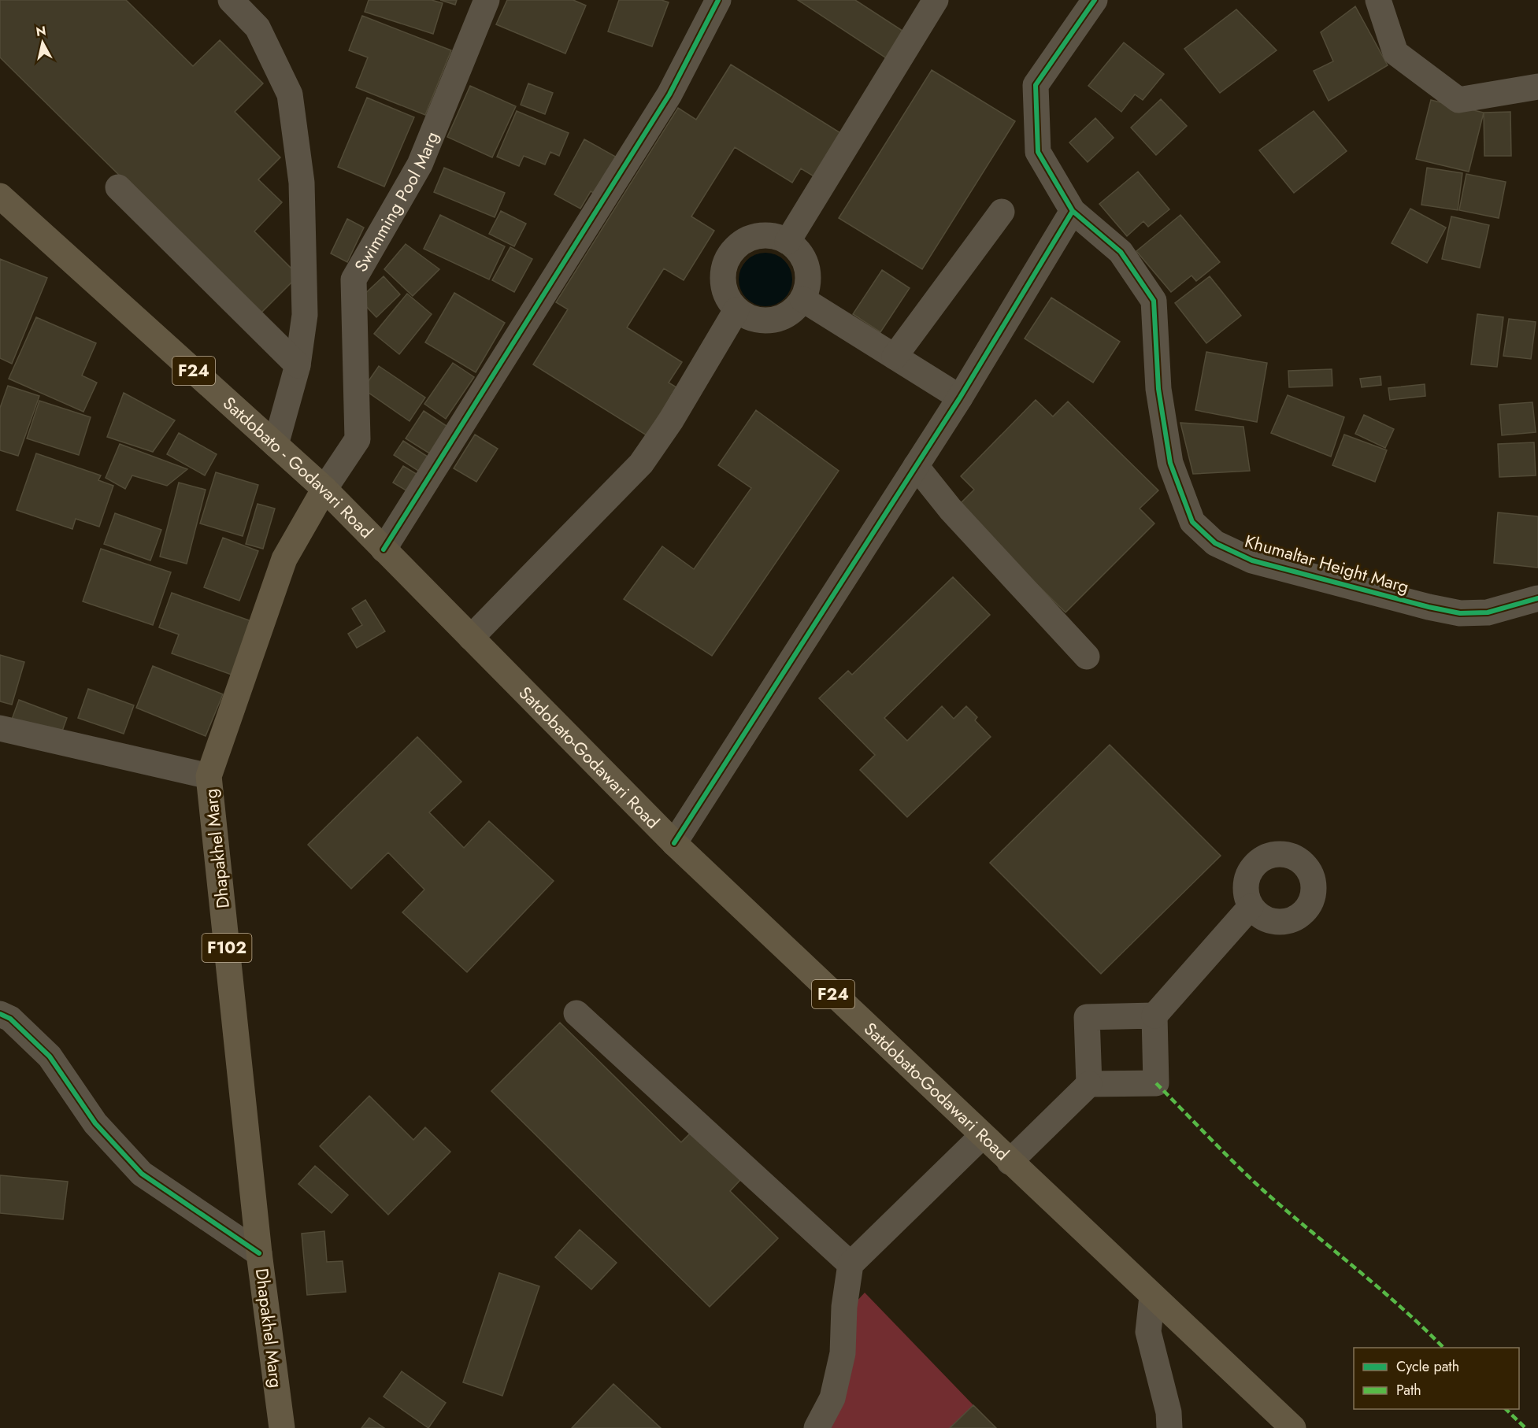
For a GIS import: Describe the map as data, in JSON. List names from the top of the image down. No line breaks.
{"streets":{"main road":["F24","Satdobato - Godavari Road","Satdobato-Godawari Road","Dhapakhel Marg","F102"],"street":["Swimming Pool Marg","Khumaltar Height Marg"]},"crossings":[["Swimming Pool Marg","Satdobato - Godavari Road"],["Swimming Pool Marg","Dhapakhel Marg"],["Satdobato - Godavari Road","Satdobato-Godawari Road"],["Satdobato - Godavari Road","Dhapakhel Marg"]],"legend":["Cycle path","Path"],"north":"top"}
